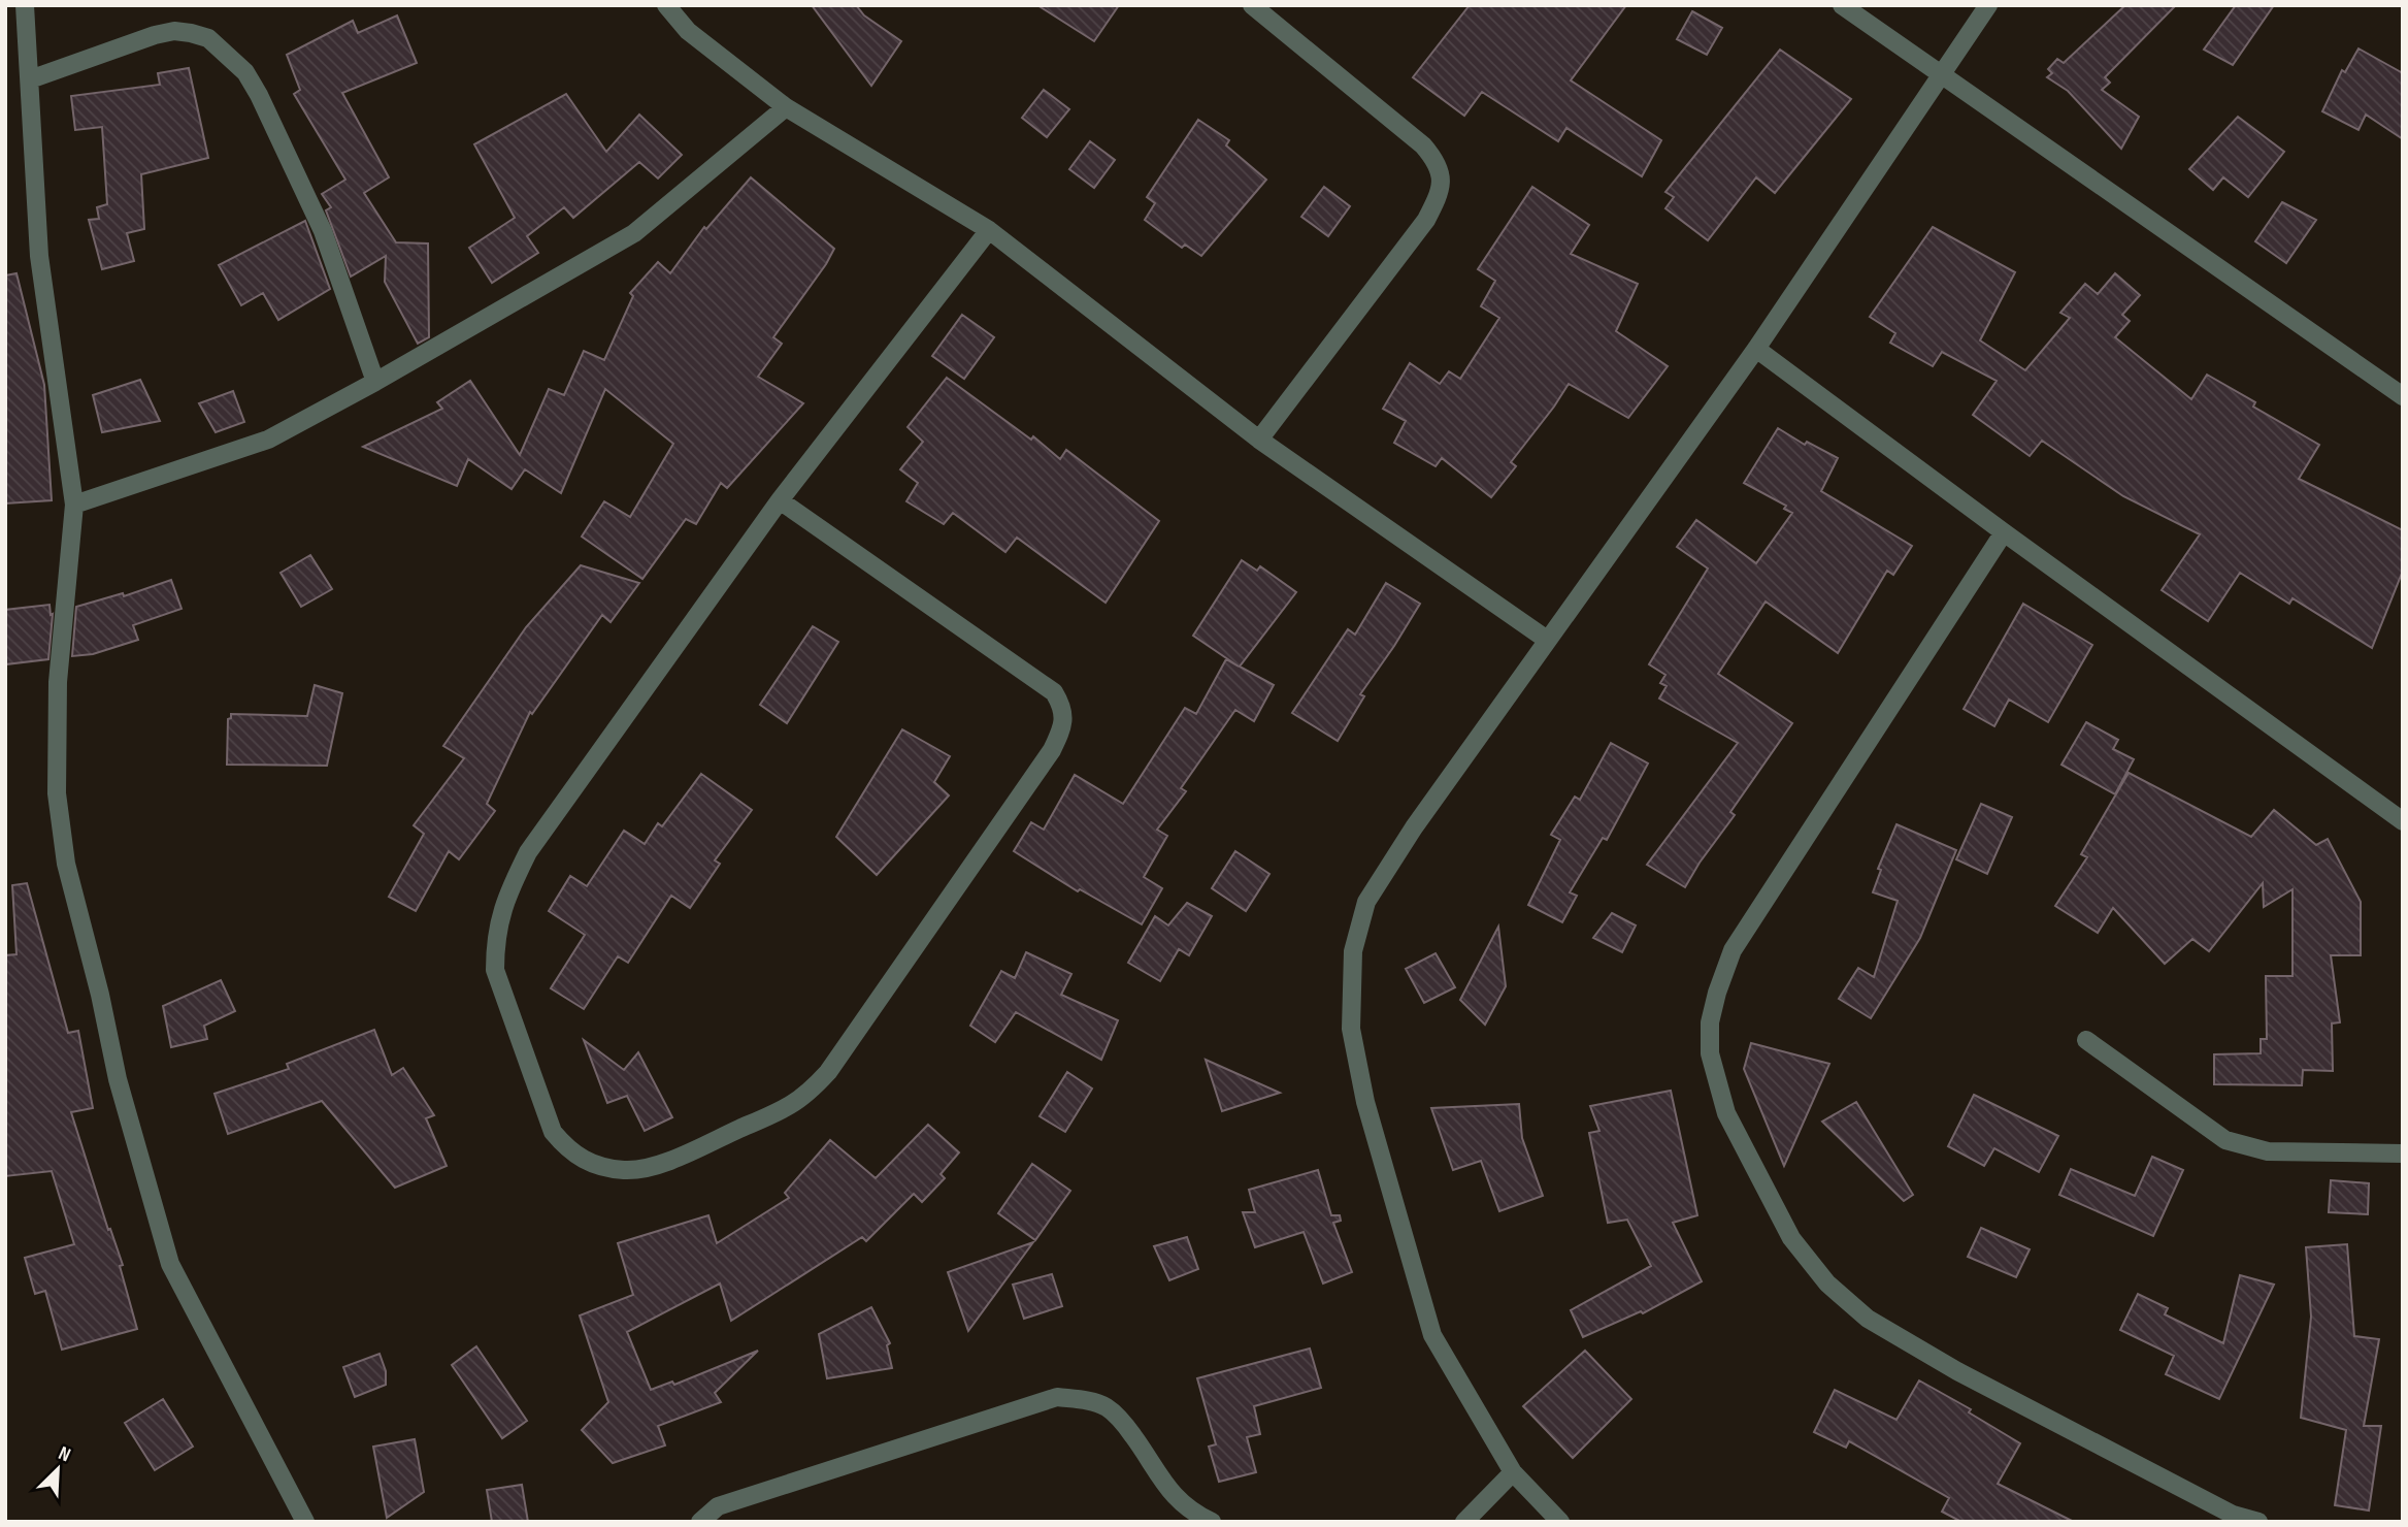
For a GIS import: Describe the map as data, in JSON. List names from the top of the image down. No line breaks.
{"north":"top right"}
